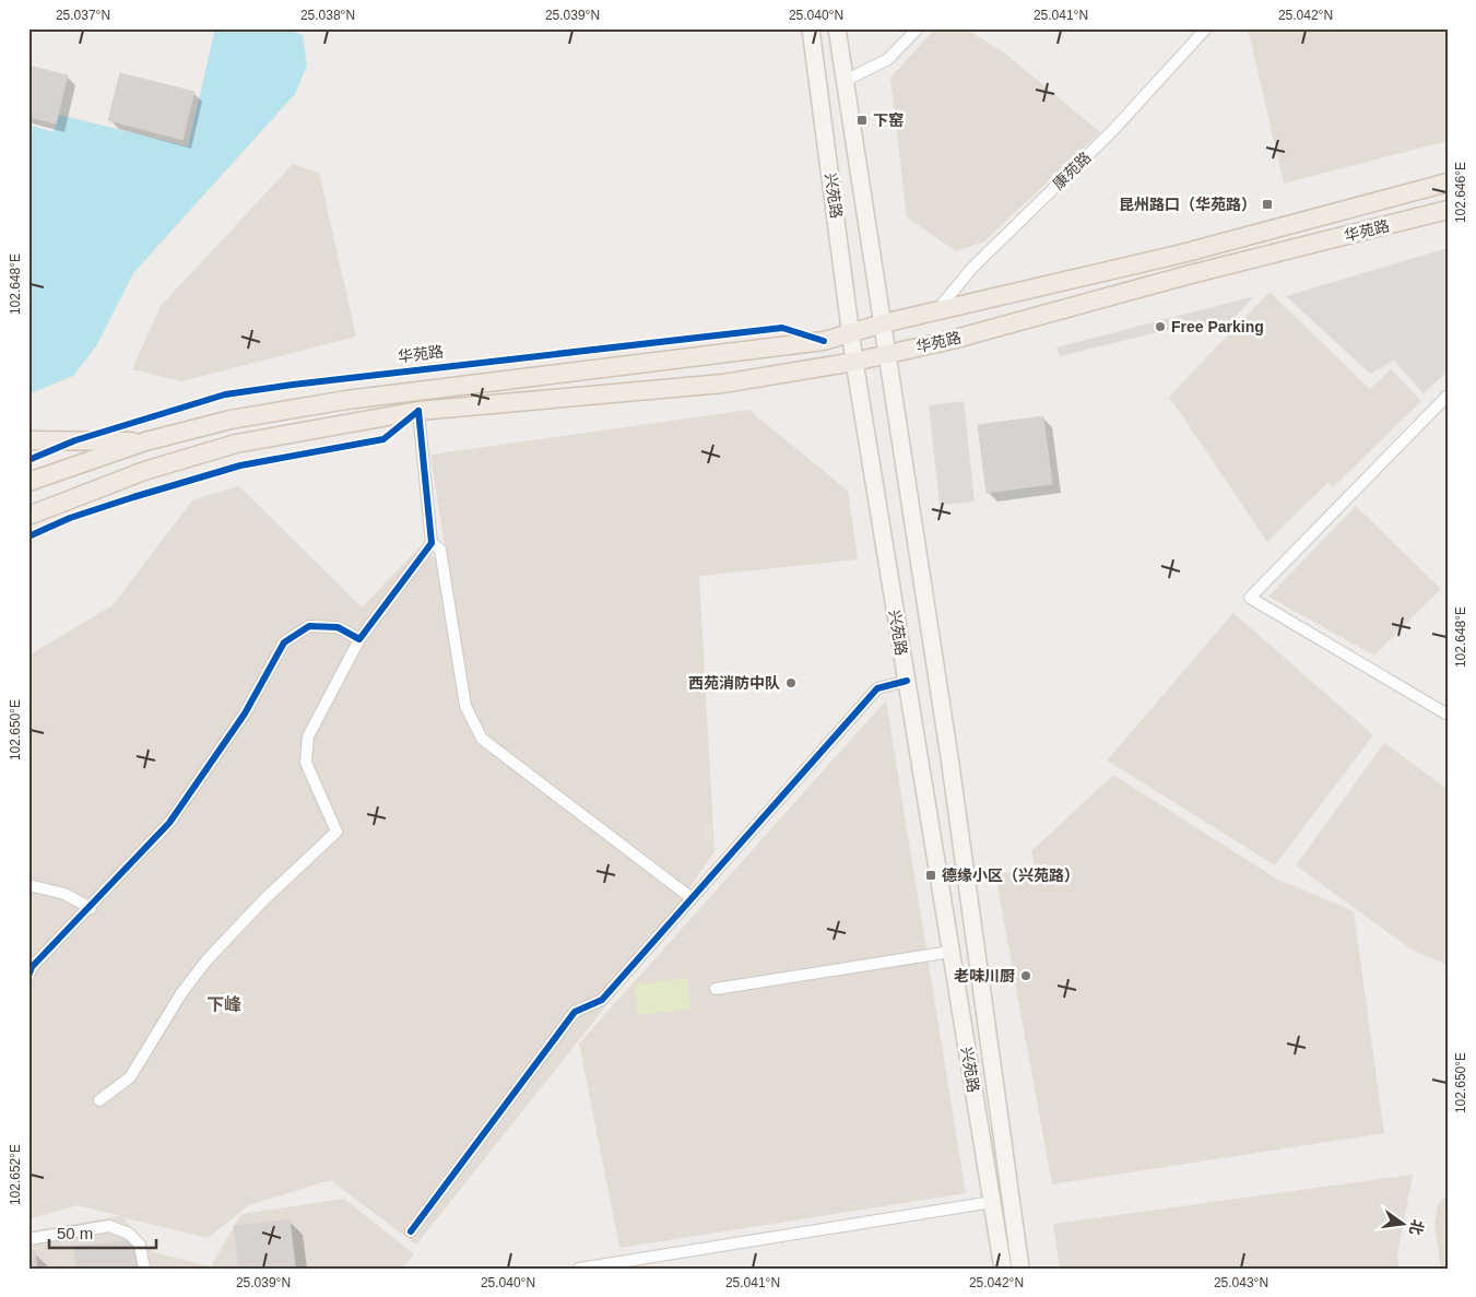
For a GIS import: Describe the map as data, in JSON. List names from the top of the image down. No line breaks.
{"streets":{"main road":["兴苑路","华苑路"],"street":["康苑路"]},"crossings":[["康苑路","华苑路"],["兴苑路","华苑路"]],"districts":["下峰"],"places":{"transit":["下窑","昆州路口（华苑路）","德缘小区（兴苑路）"],"other":["Free Parking","西苑消防中队","老味川厨"]},"scale_bar":"50 m","north":"right","coordinates":["25.037°N","25.038°N","25.039°N","25.040°N","25.041°N","25.042°N","102.646°E","102.648°E","102.650°E","102.652°E","25.043°N"]}
